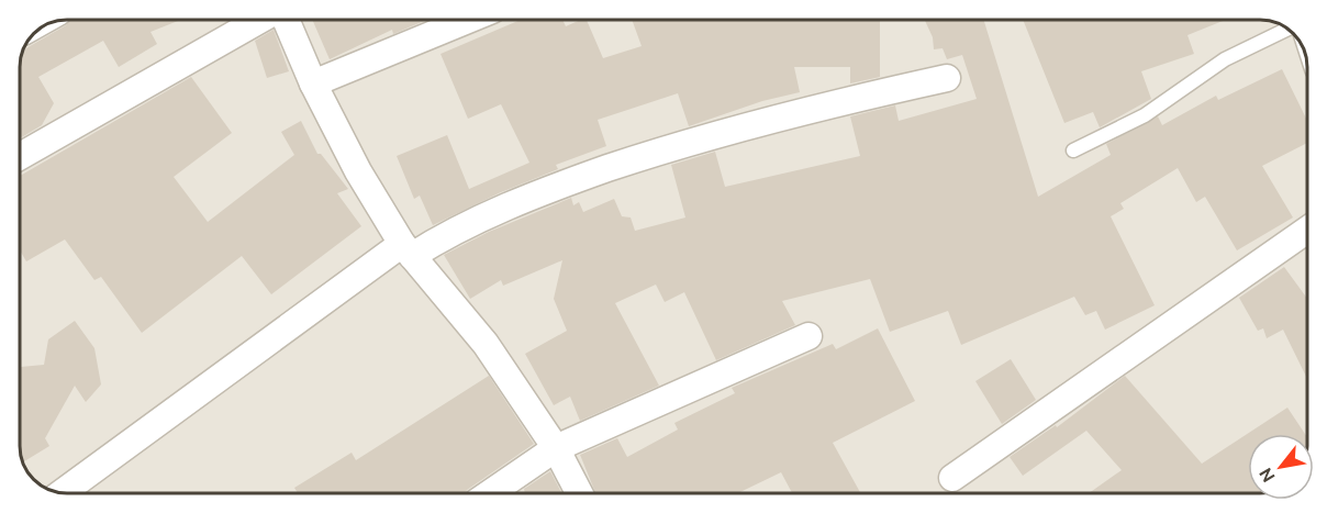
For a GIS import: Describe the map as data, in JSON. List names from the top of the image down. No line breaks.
{"north":"bottom left"}
